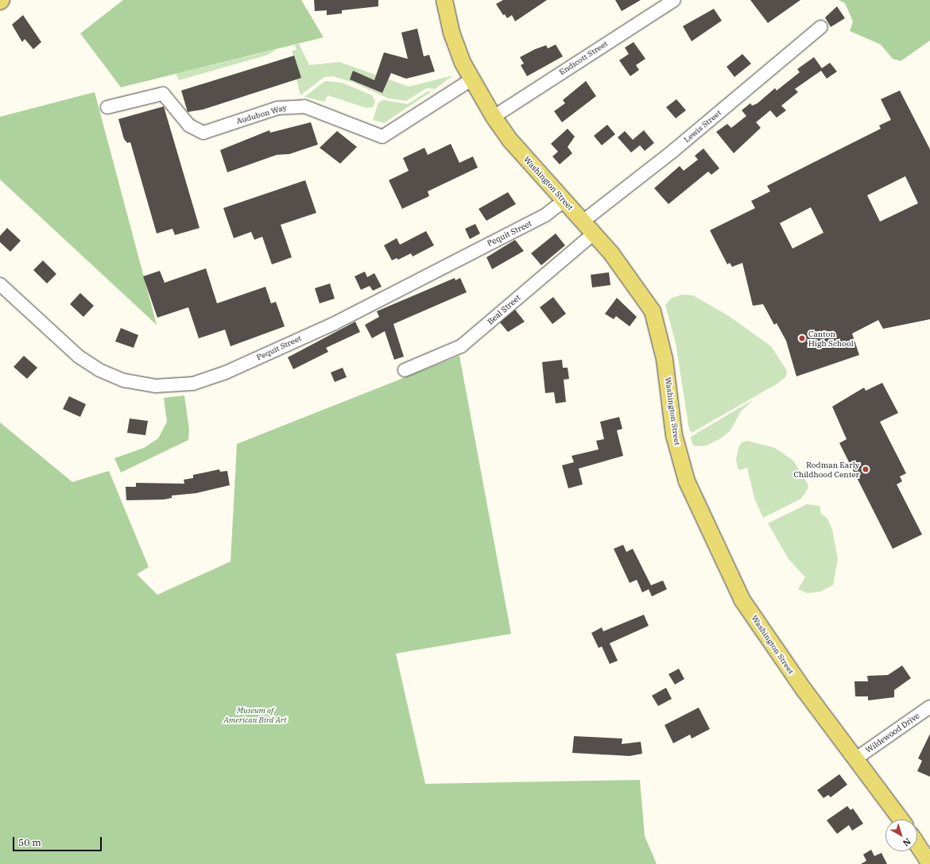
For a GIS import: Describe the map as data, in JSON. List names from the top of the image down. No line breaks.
{"streets":{"main road":["Washington Street"],"street":["Endicott Street","Audubon Way","Lewis Street","Pequit Street","Beal Street","Wildewood Drive"]},"crossings":[["Endicott Street","Washington Street"],["Audubon Way","Washington Street"],["Lewis Street","Washington Street"],["Washington Street","Pequit Street"],["Washington Street","Beal Street"],["Washington Street","Wildewood Drive"]],"parks":["Museum of American Bird Art"],"places":["Canton High School","Rodman Early Childhood Center"],"scale_bar":"50 m","north":"bottom right"}
